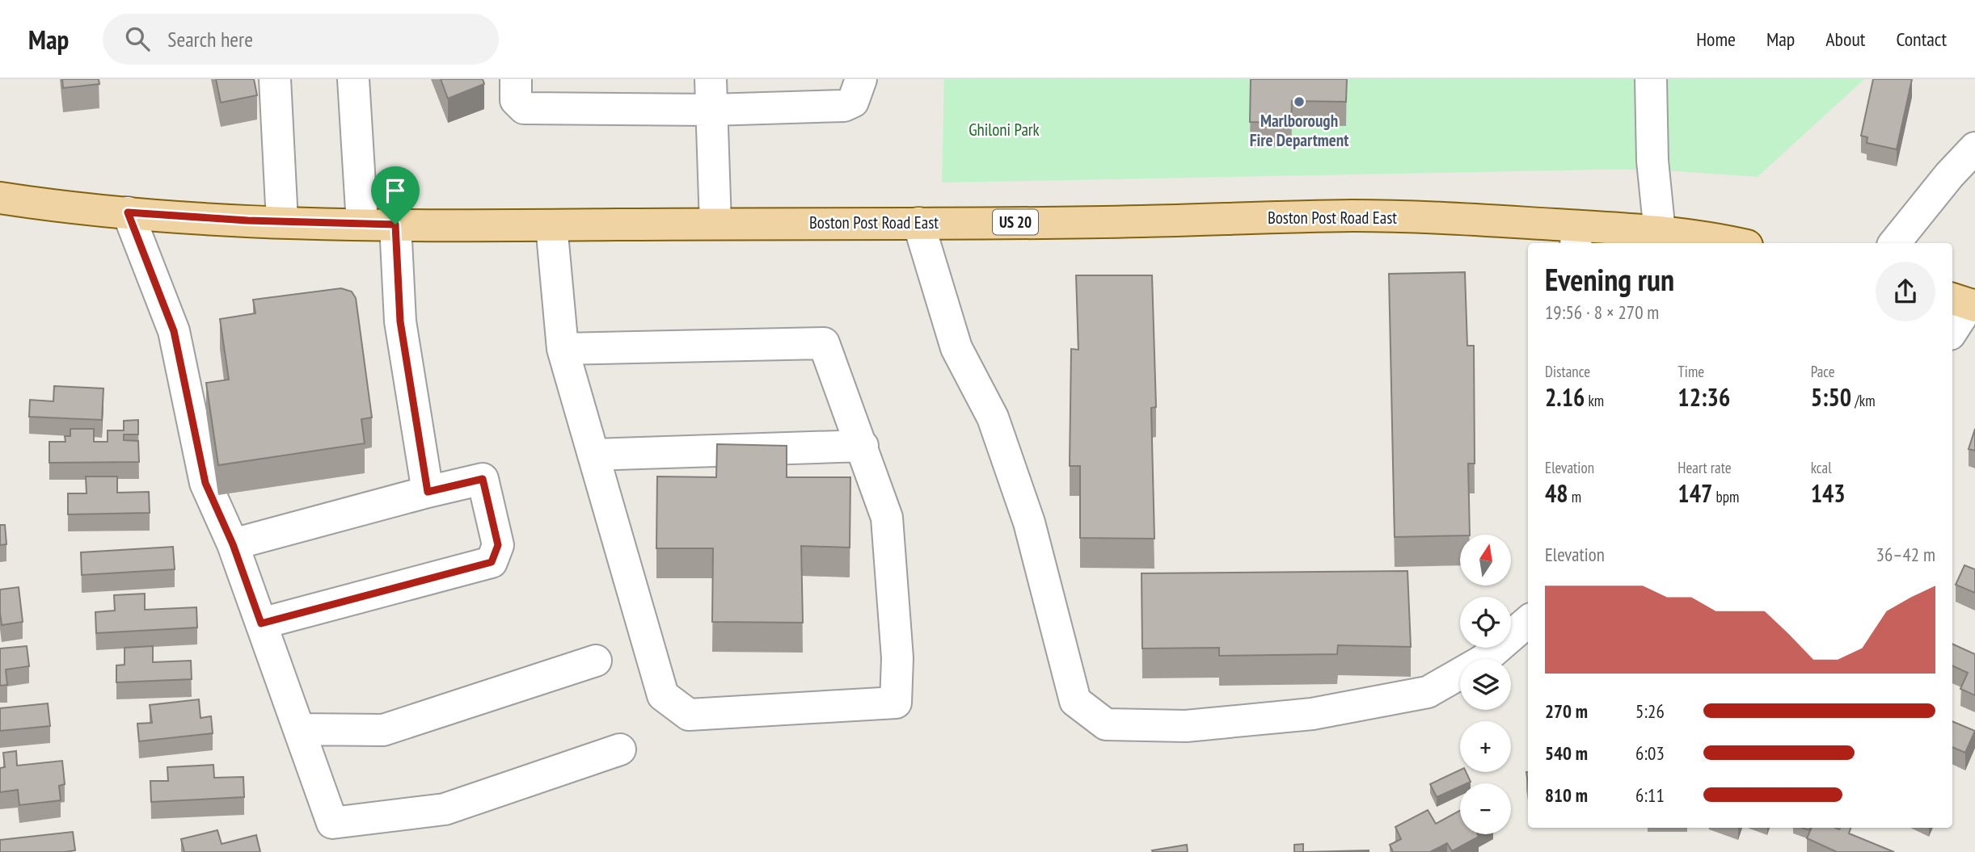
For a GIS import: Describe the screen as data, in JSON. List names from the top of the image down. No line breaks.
{"streets":{"main road":["Boston Post Road East","US 20"]},"parks":["Ghiloni Park"],"places":["Marlborough Fire Department"],"north":"top","page":{"header":"Map","search":"Search here","nav":["Home","Map","About","Contact"],"heading":["Evening run","19:56 · 8 × 270 m"],"stats":[["Distance","2.16 km"],["Time","12:36"],["Pace","5:50 /km"],["Elevation","48 m"],["Heart rate","147 bpm"],["kcal","143"]],"chart":["Elevation","36–42 m"],"map_buttons":["+","−"],"list":[{"name":"270 m","note":"5:26"},{"name":"540 m","note":"6:03"},{"name":"810 m","note":"6:11"}]}}
